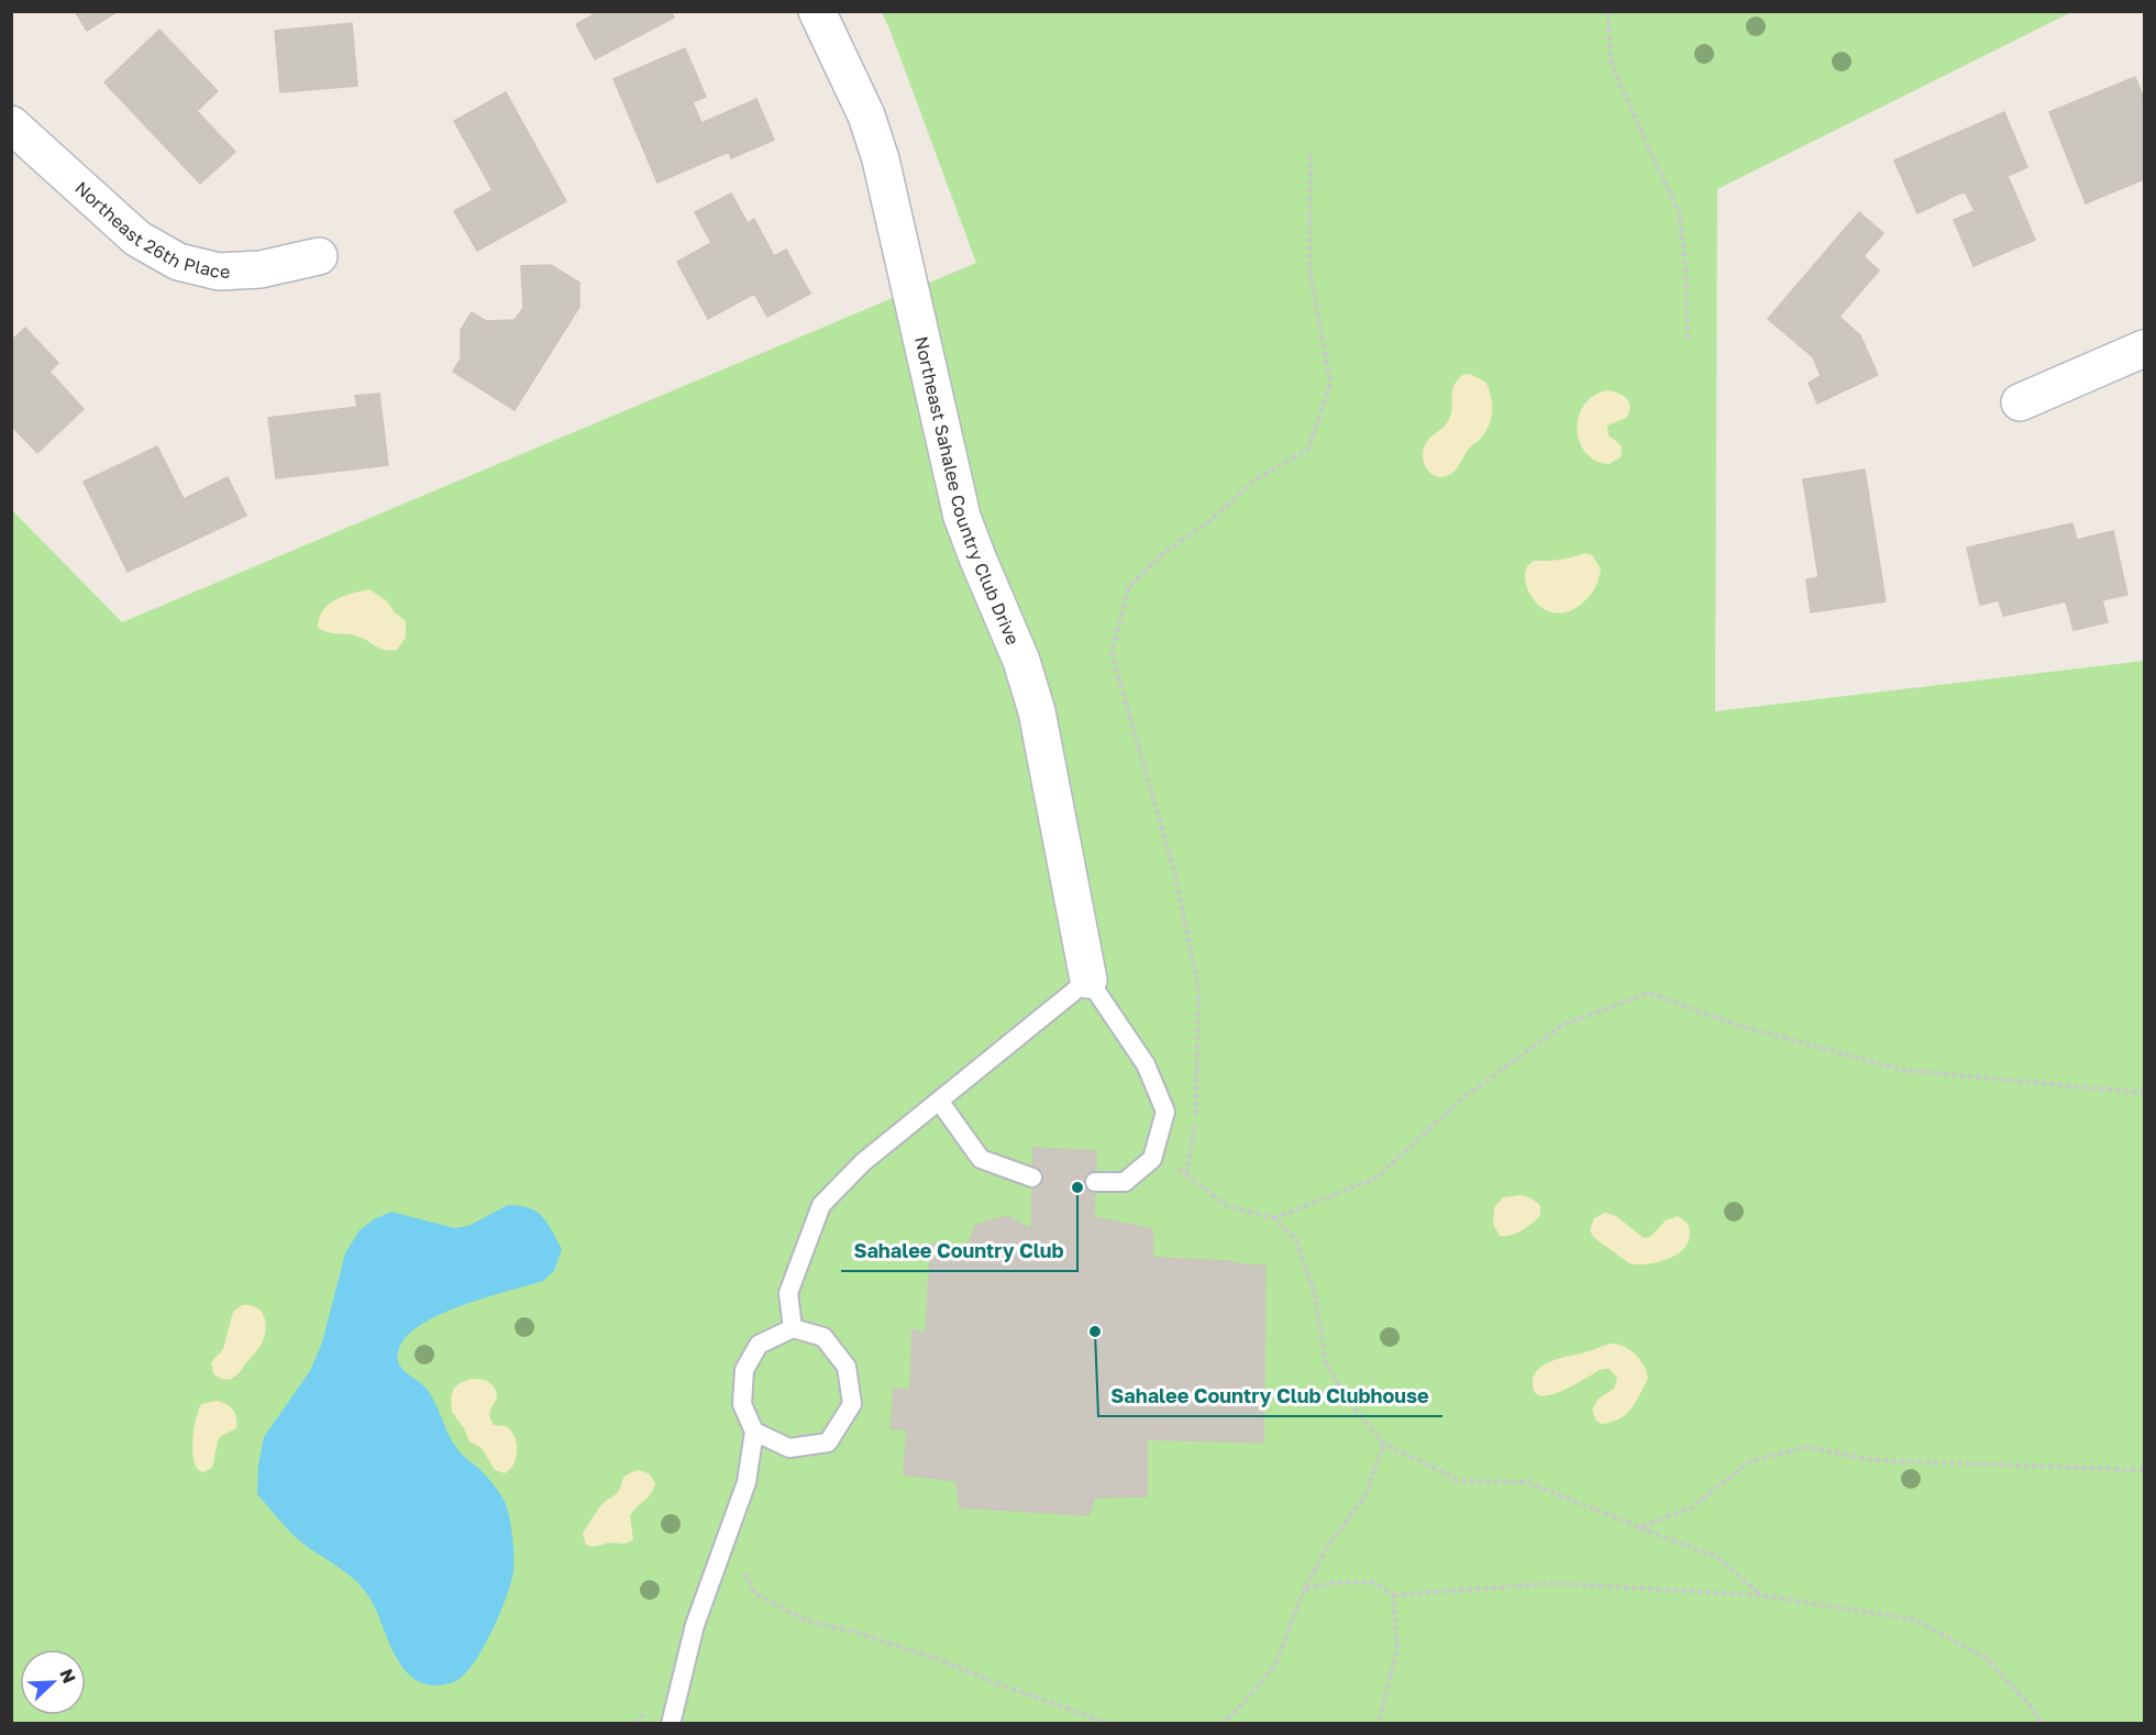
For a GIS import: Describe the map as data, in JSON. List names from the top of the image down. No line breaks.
{"streets":{"street":["Northeast 26th Place","Northeast Sahalee Country Club Drive"]},"places":["Sahalee Country Club","Sahalee Country Club Clubhouse"],"north":"top right"}
